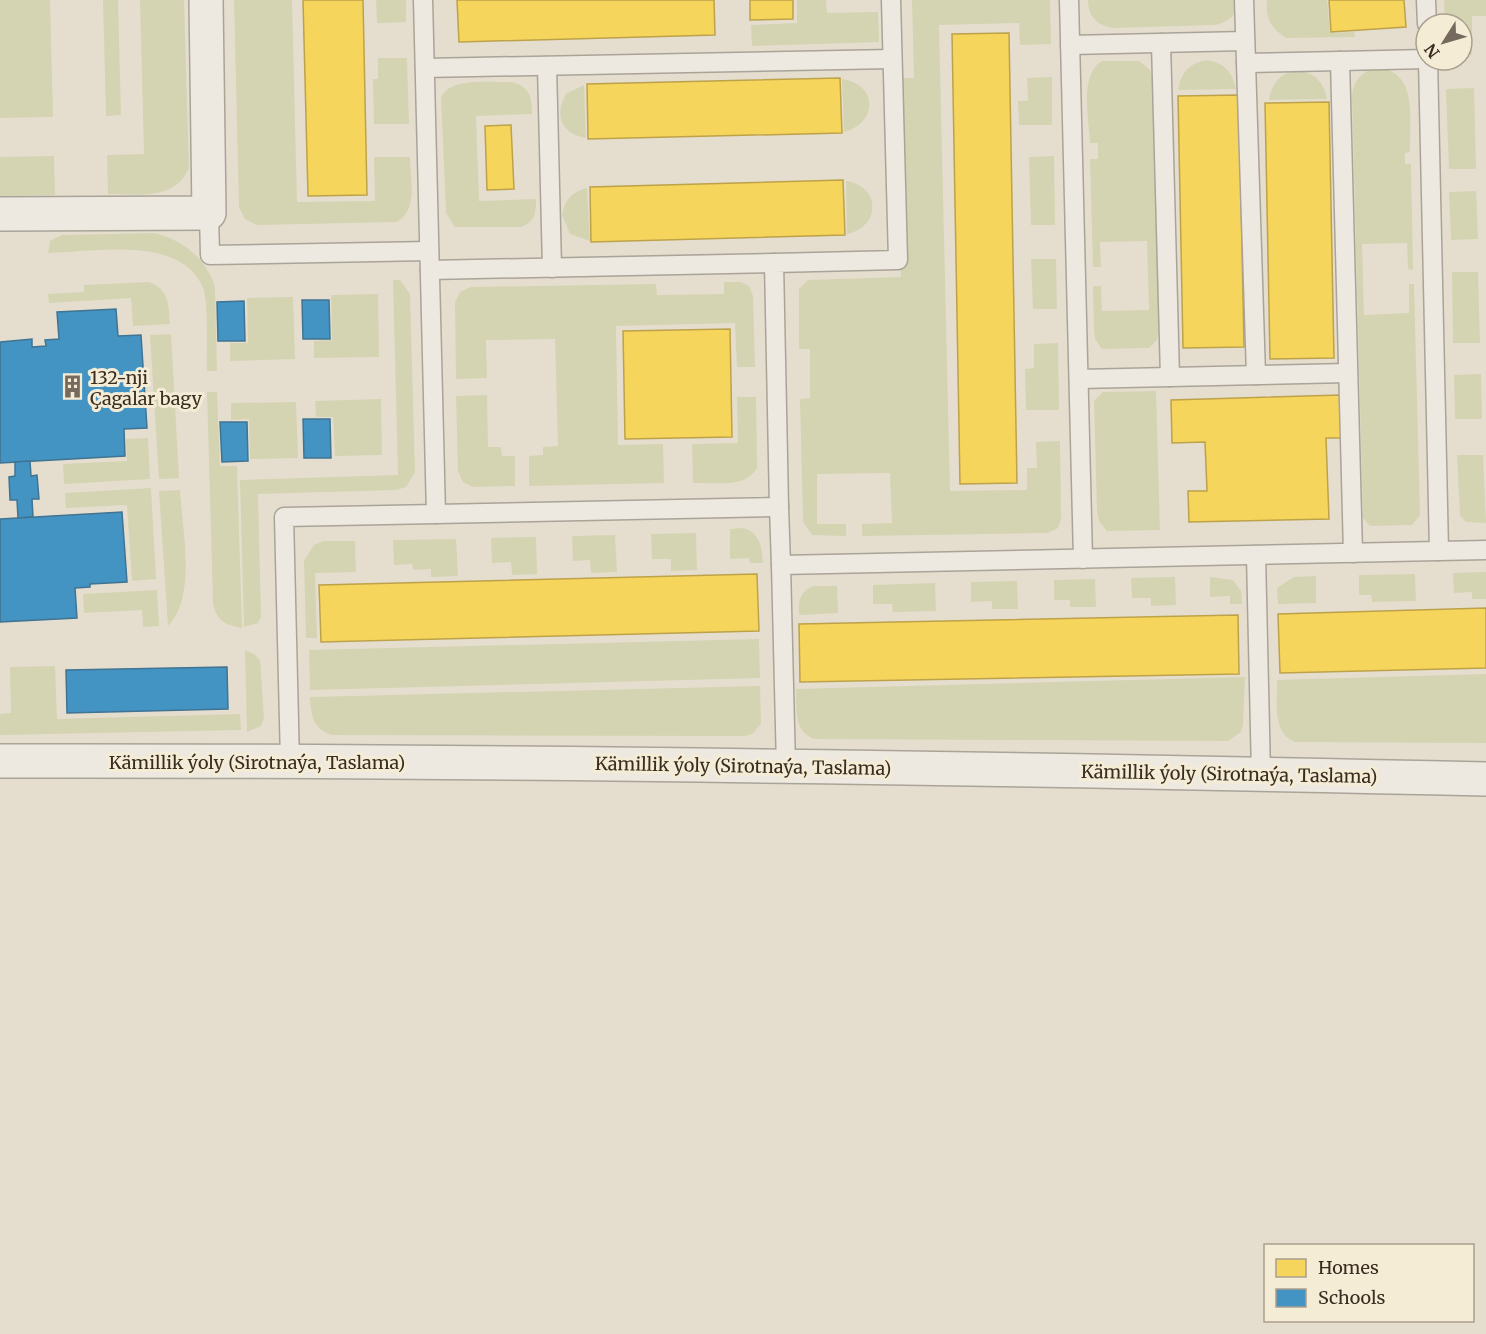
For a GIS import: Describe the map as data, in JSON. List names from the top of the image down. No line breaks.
{"streets":{"street":["Kämillik ýoly (Sirotnaýa, Taslama)"]},"places":{"building":["132-nji Çagalar bagy"]},"legend":["Homes","Schools"],"north":"bottom left"}
